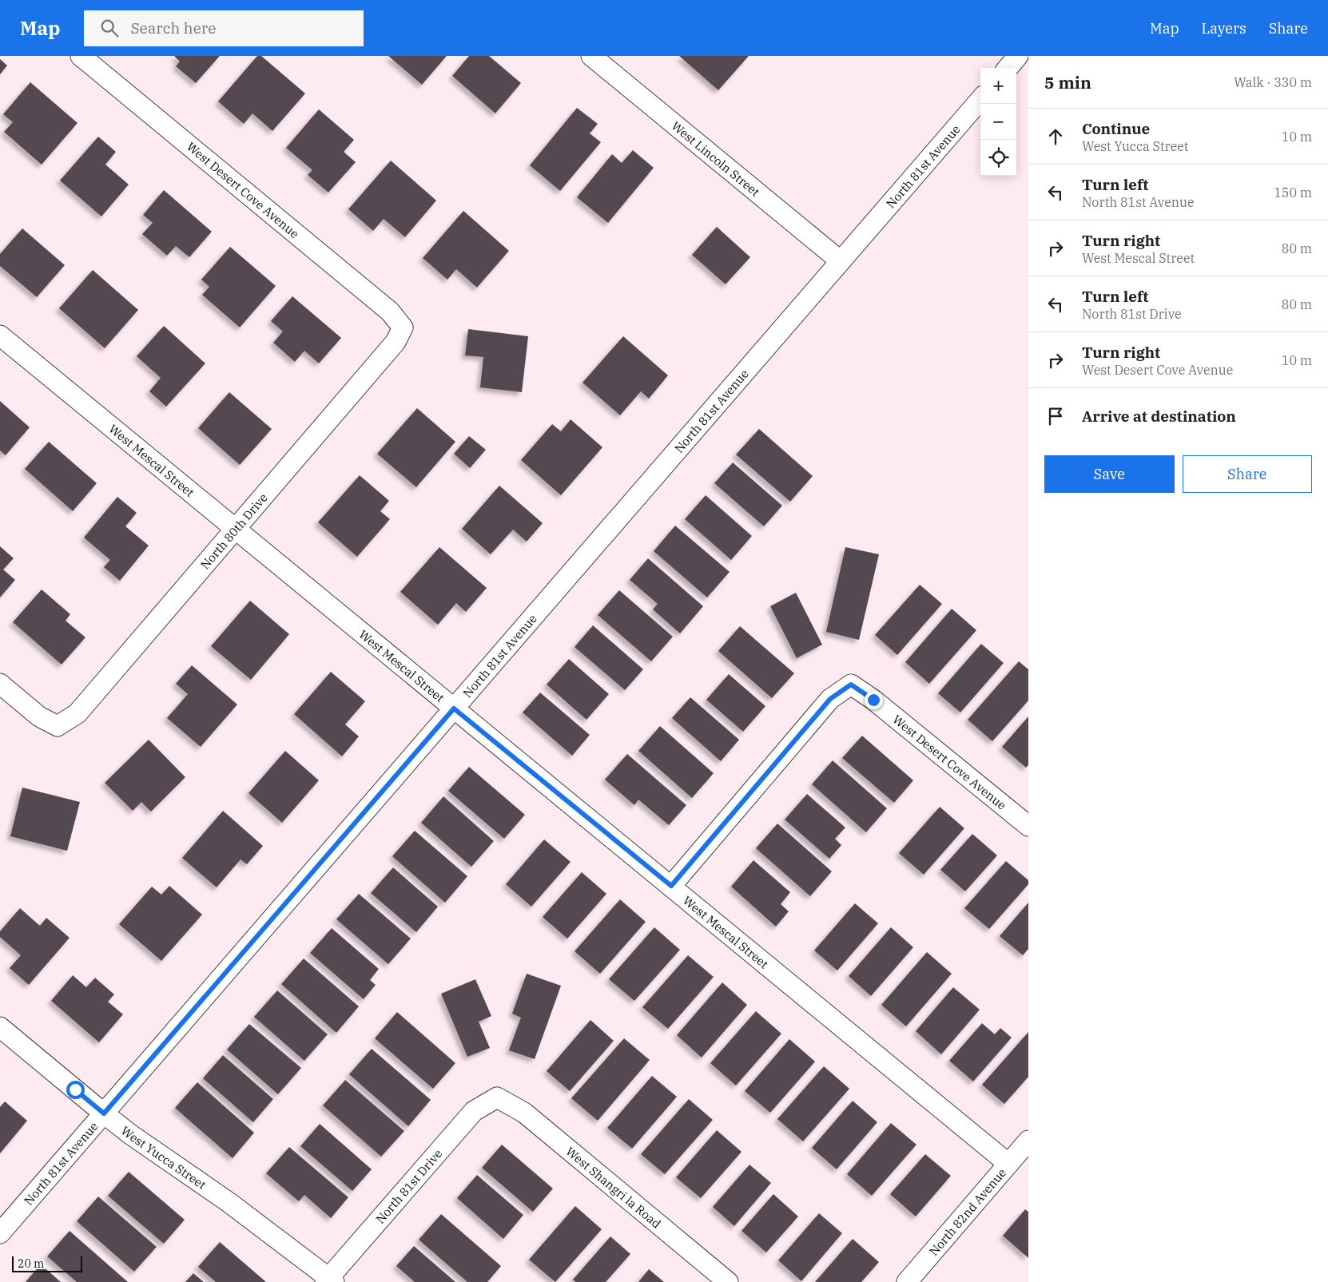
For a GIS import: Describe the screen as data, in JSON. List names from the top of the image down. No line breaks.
{"streets":{"street":["West Lincoln Street","North 81st Avenue","West Desert Cove Avenue","West Mescal Street","North 80th Drive","West Yucca Street","North 81st Drive","West Shangri la Road","North 82nd Avenue"]},"crossings":[["West Lincoln Street","North 81st Avenue"],["North 81st Avenue","West Mescal Street"],["North 81st Avenue","West Yucca Street"],["West Desert Cove Avenue","West Mescal Street"],["West Desert Cove Avenue","North 80th Drive"],["West Mescal Street","North 80th Drive"],["West Mescal Street","North 82nd Avenue"],["West Yucca Street","North 81st Drive"],["North 81st Drive","West Shangri la Road"]],"scale_bar":"20 m","page":{"header":"Map","search":"Search here","nav":["Map","Layers","Share"],"heading":["5 min","Walk · 330 m"],"map_buttons":["+","−"],"list":[["Continue","West Yucca Street","10 m"],["Turn left","North 81st Avenue","150 m"],["Turn right","West Mescal Street","80 m"],["Turn left","North 81st Drive","80 m"],["Turn right","West Desert Cove Avenue","10 m"],"Arrive at destination"],"buttons":["Save","Share"],"scale":"20 m"}}
